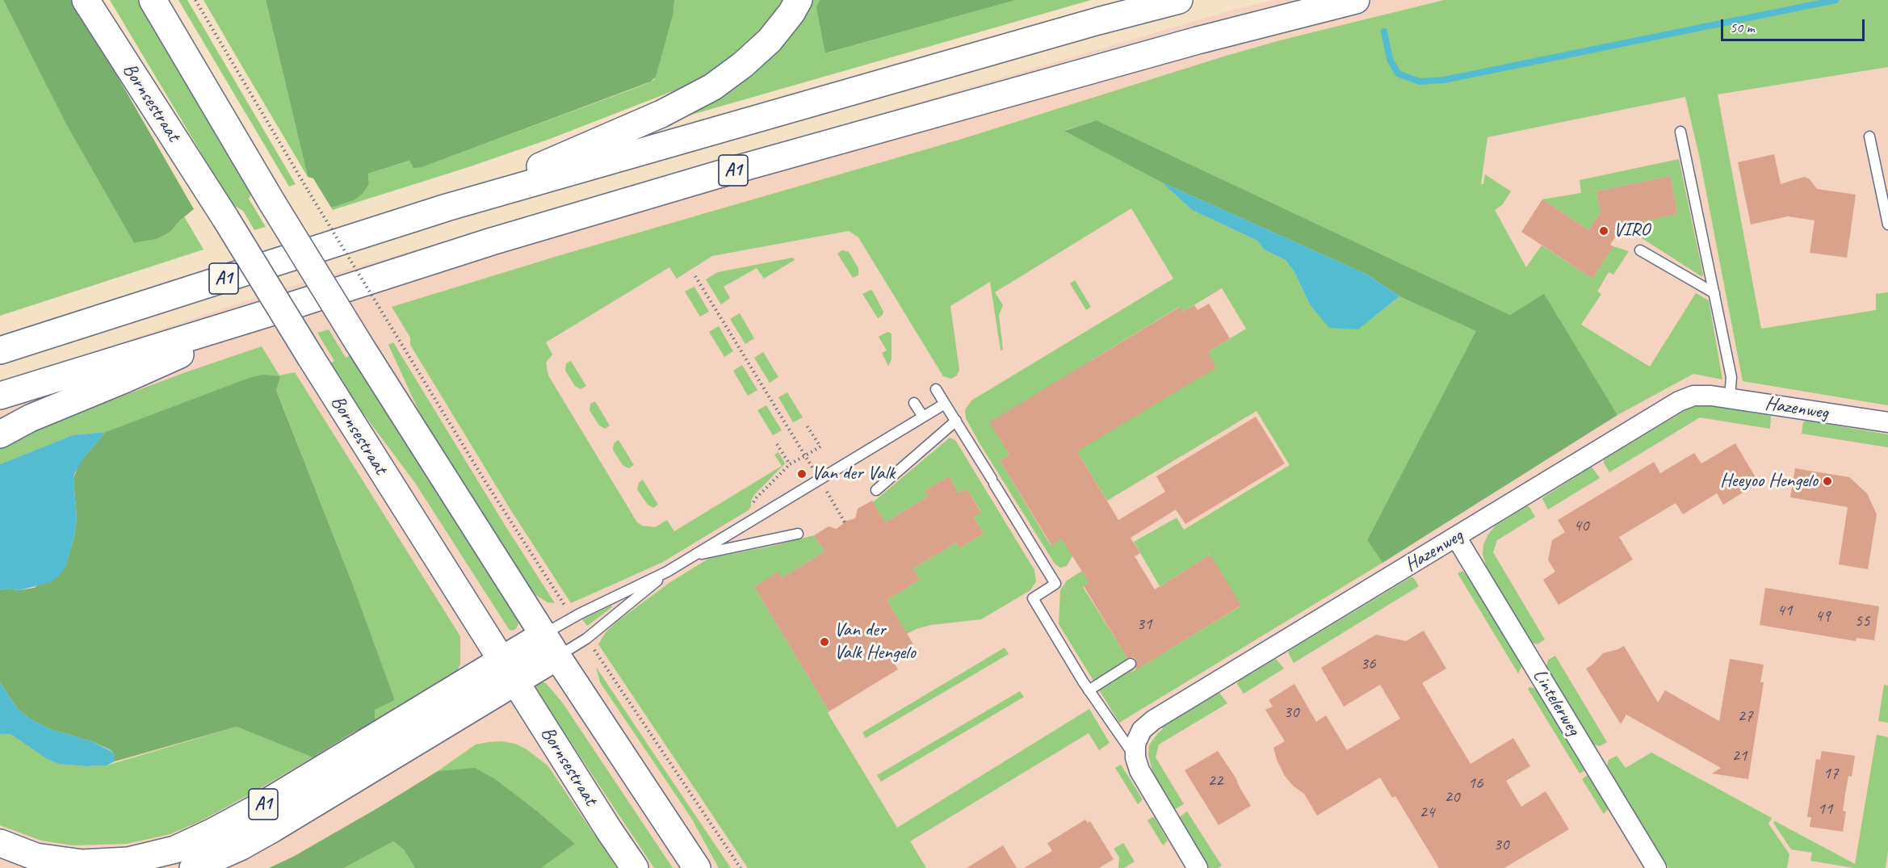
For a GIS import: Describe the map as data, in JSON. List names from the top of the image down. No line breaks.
{"streets":{"main road":["Bornsestraat","A1"],"street":["Hazenweg","Lintelerweg"]},"crossings":[["Bornsestraat","A1"],["Hazenweg","Lintelerweg"]],"places":["VIRO","Van der Valk","Heeyoo Hengelo","Van der Valk Hengelo"],"house_numbers":["40","41","49","55","31","36","30","27","21","17","22","16","20","11","24","30"],"scale_bar":"50 m"}
